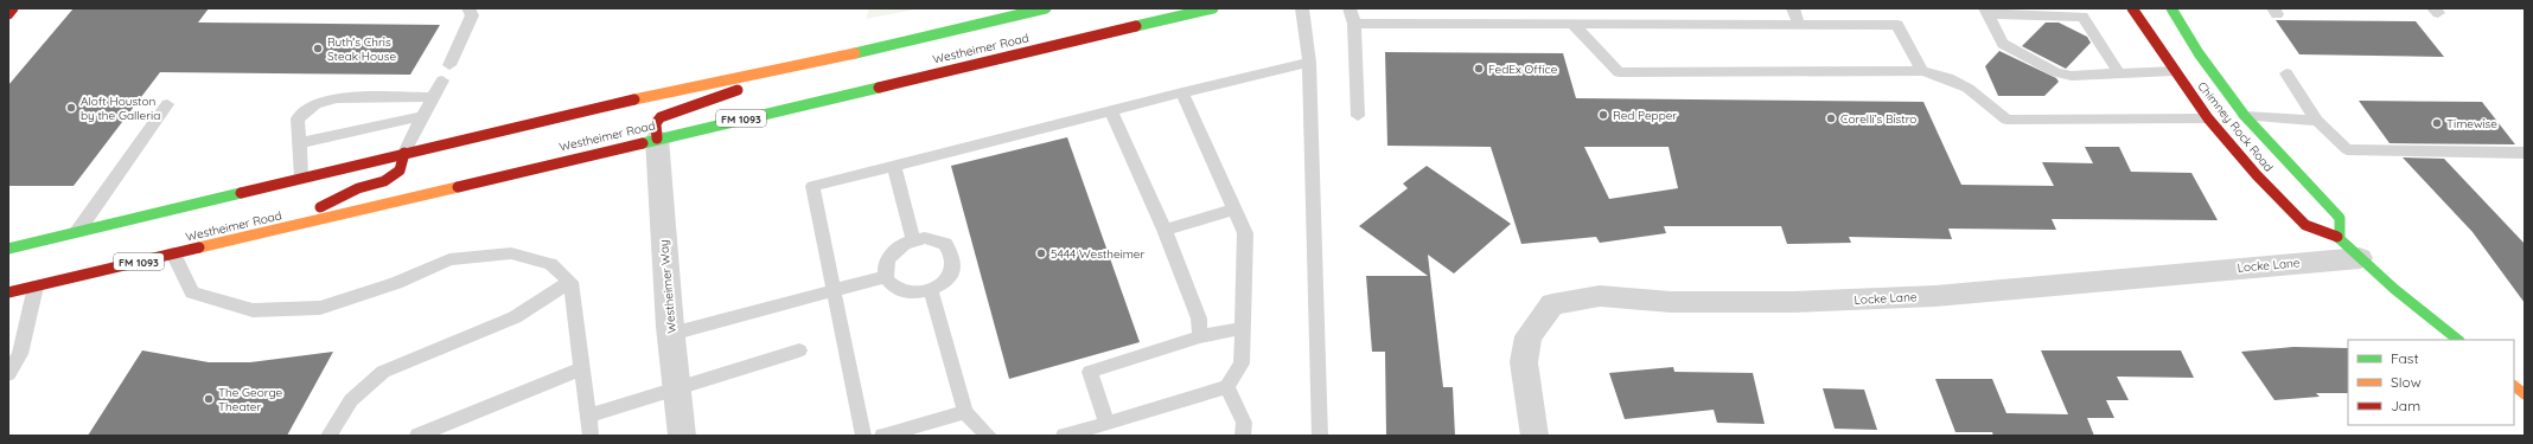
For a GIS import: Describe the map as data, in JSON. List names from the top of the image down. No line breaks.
{"streets":{"main road":["Westheimer Road","FM 1093","Chimney Rock Road"],"street":["Locke Lane","Westheimer Way"]},"crossings":[["Westheimer Road","Westheimer Way"],["Chimney Rock Road","Locke Lane"]],"places":["Ruth's Chris Steak House","FedEx Office","Aloft Houston by the Galleria","Red Pepper","Corelli’s Bistro","Timewise","5444 Westheimer","The George Theater"],"legend":["Fast","Slow","Jam"]}
